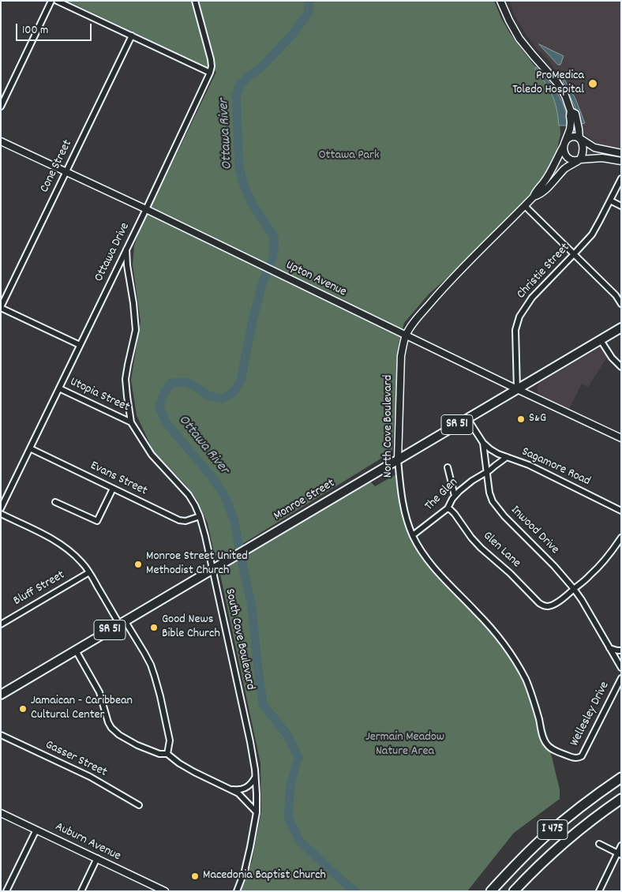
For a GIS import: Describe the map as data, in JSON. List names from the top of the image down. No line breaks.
{"streets":{"highway":["I 475"],"main road":["SR 51","Monroe Street"],"street":["Cone Street","Ottawa Drive","Christie Street","Upton Avenue","Utopia Street","North Cove Boulevard","Sagamore Road","Evans Street","The Glen","Inwood Drive","Glen Lane","Bluff Street","South Cove Boulevard","Wellesley Drive","Gasser Street","Auburn Avenue"]},"crossings":[["Cone Street","Upton Avenue"],["Ottawa Drive","Upton Avenue"],["Ottawa Drive","Utopia Street"],["Ottawa Drive","Evans Street"],["Ottawa Drive","South Cove Boulevard"],["Christie Street","Upton Avenue"],["Christie Street","Monroe Street"],["Upton Avenue","North Cove Boulevard"],["Upton Avenue","Monroe Street"],["Utopia Street","South Cove Boulevard"],["North Cove Boulevard","The Glen"],["North Cove Boulevard","Monroe Street"],["North Cove Boulevard","Wellesley Drive"],["Sagamore Road","The Glen"],["Sagamore Road","Inwood Drive"],["Evans Street","South Cove Boulevard"],["The Glen","Inwood Drive"],["The Glen","Glen Lane"],["Monroe Street","Inwood Drive"],["Monroe Street","South Cove Boulevard"],["Inwood Drive","Glen Lane"]],"water":["Ottawa River"],"parks":["Ottawa Park","Jermain Meadow Nature Area"],"places":["ProMedica Toledo Hospital","S&G","Monroe Street United Methodist Church","Good News Bible Church","Jamaican - Caribbean Cultural Center","Macedonia Baptist Church"],"scale_bar":"100 m"}
